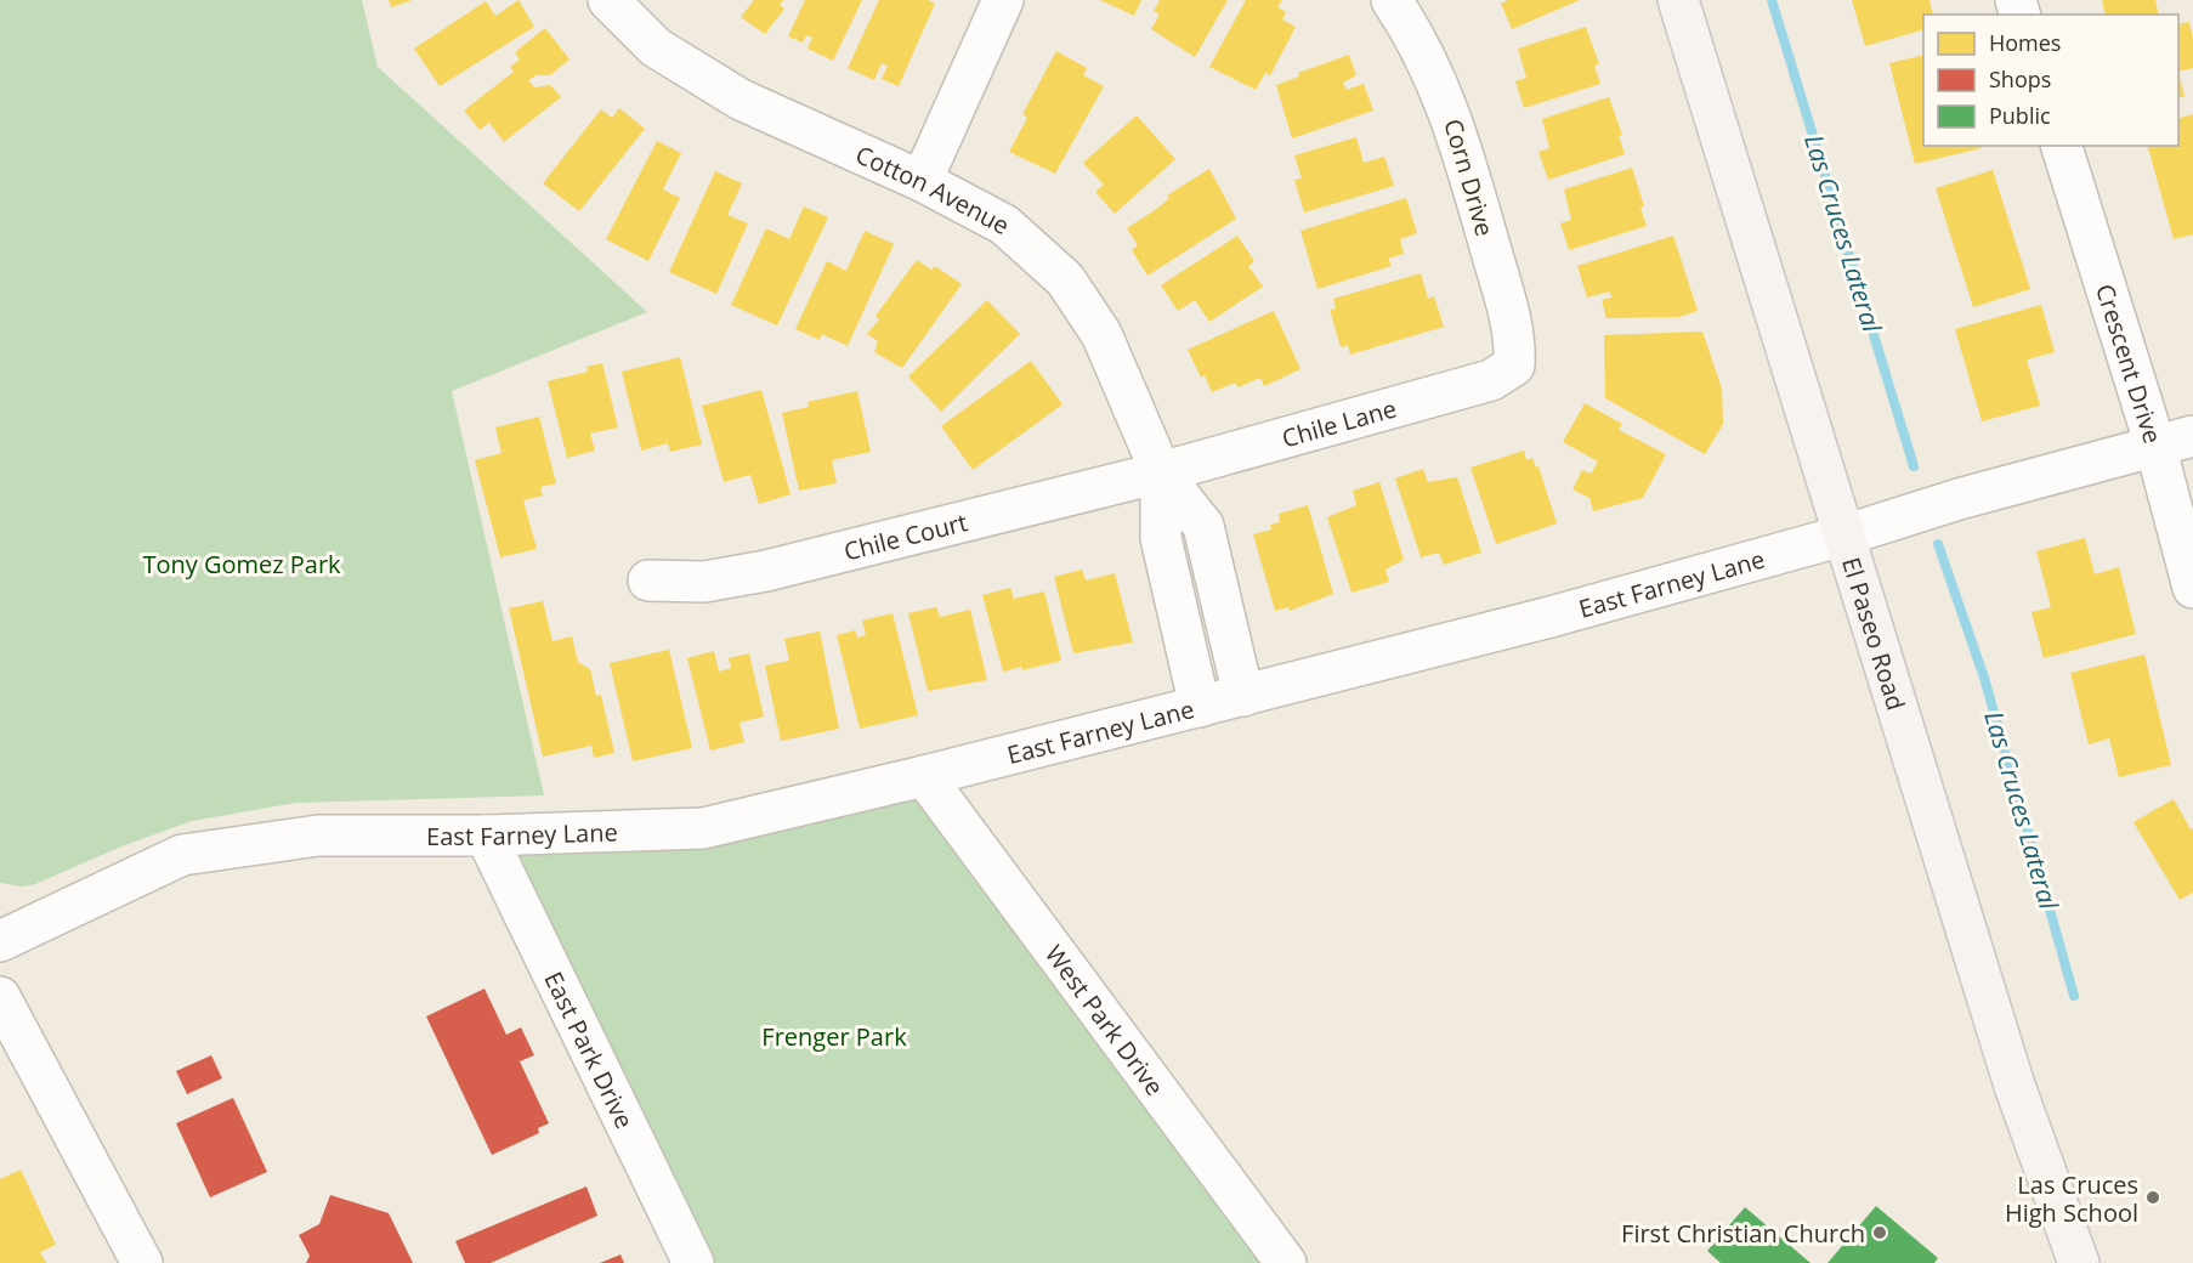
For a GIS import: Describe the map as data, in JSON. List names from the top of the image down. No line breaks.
{"streets":{"main road":["El Paseo Road"],"street":["Corn Drive","Cotton Avenue","Crescent Drive","Chile Lane","Chile Court","East Farney Lane","West Park Drive","East Park Drive"]},"crossings":[["Corn Drive","Chile Lane"],["Cotton Avenue","Chile Lane"],["Cotton Avenue","Chile Court"],["Cotton Avenue","East Farney Lane"],["Crescent Drive","East Farney Lane"],["Chile Lane","Chile Court"],["East Farney Lane","El Paseo Road"],["East Farney Lane","West Park Drive"],["East Farney Lane","East Park Drive"]],"water":["Las Cruces Lateral"],"parks":["Tony Gomez Park","Frenger Park"],"places":["Las Cruces High School","First Christian Church"],"legend":["Homes","Shops","Public"]}
